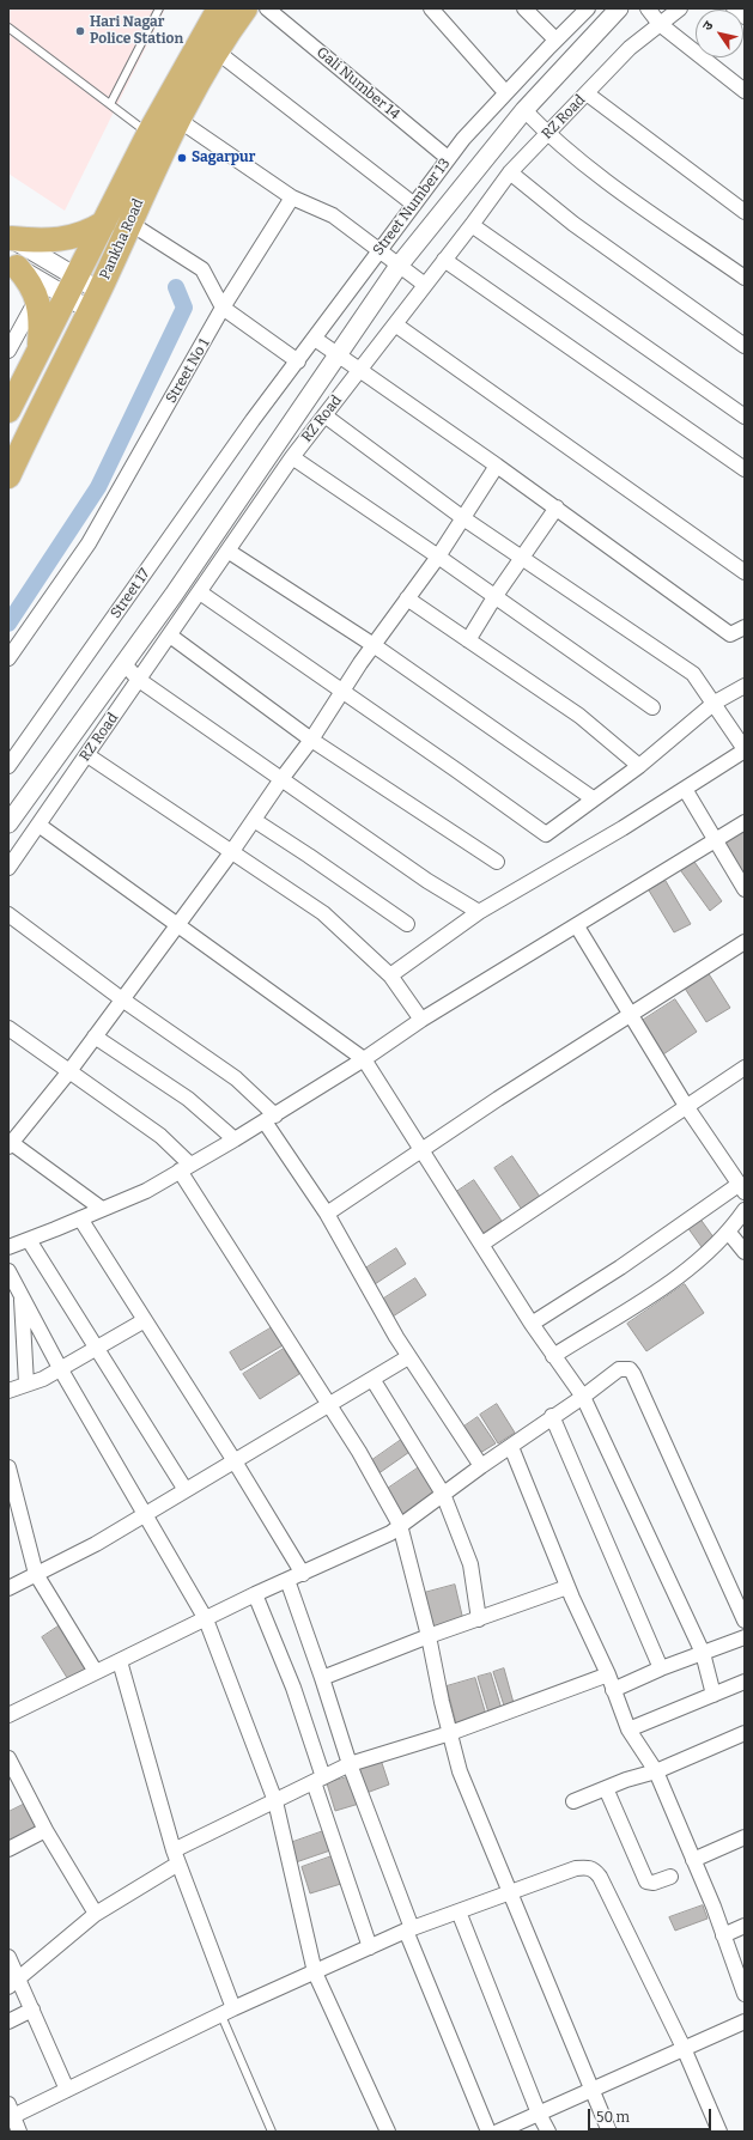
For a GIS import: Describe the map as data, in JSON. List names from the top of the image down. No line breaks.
{"streets":{"main road":["Pankha Road"],"street":["Gali Number 14","RZ Road","Street Number 13","Street No 1","Street 17"]},"crossings":[["Gali Number 14","Street Number 13"],["Street Number 13","Street 17"]],"places":["Hari Nagar Police Station","Sagarpur"],"scale_bar":"50 m","north":"top left"}
